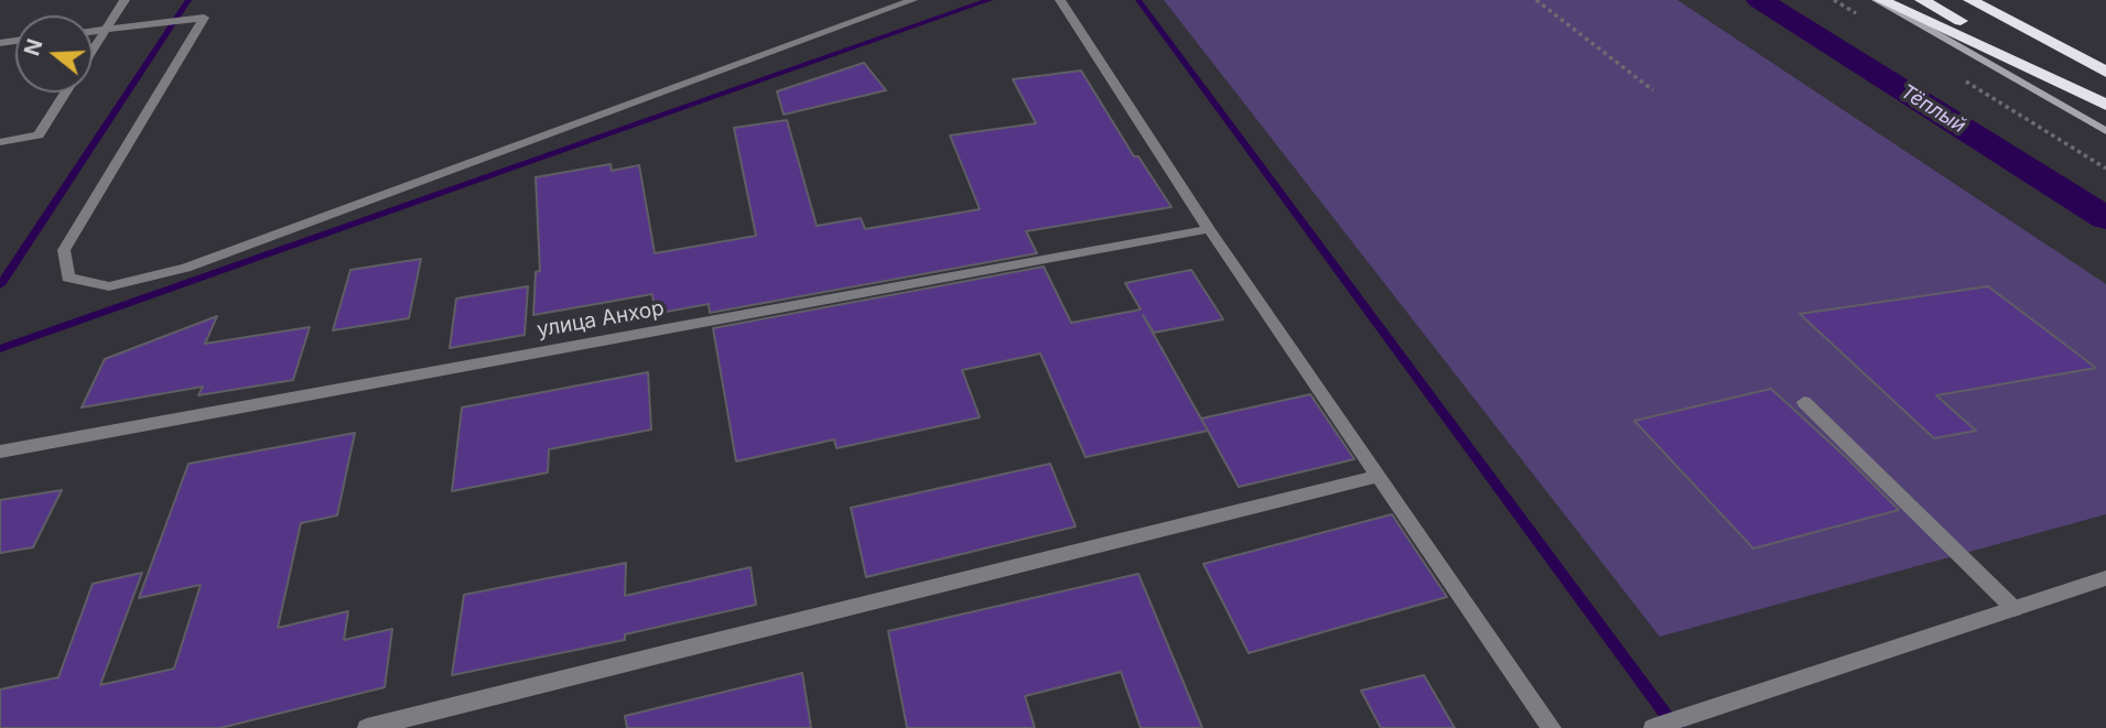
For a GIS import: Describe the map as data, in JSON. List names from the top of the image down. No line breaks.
{"streets":{"street":["улица Анхор"]},"water":["Тёплый"],"north":"left"}
